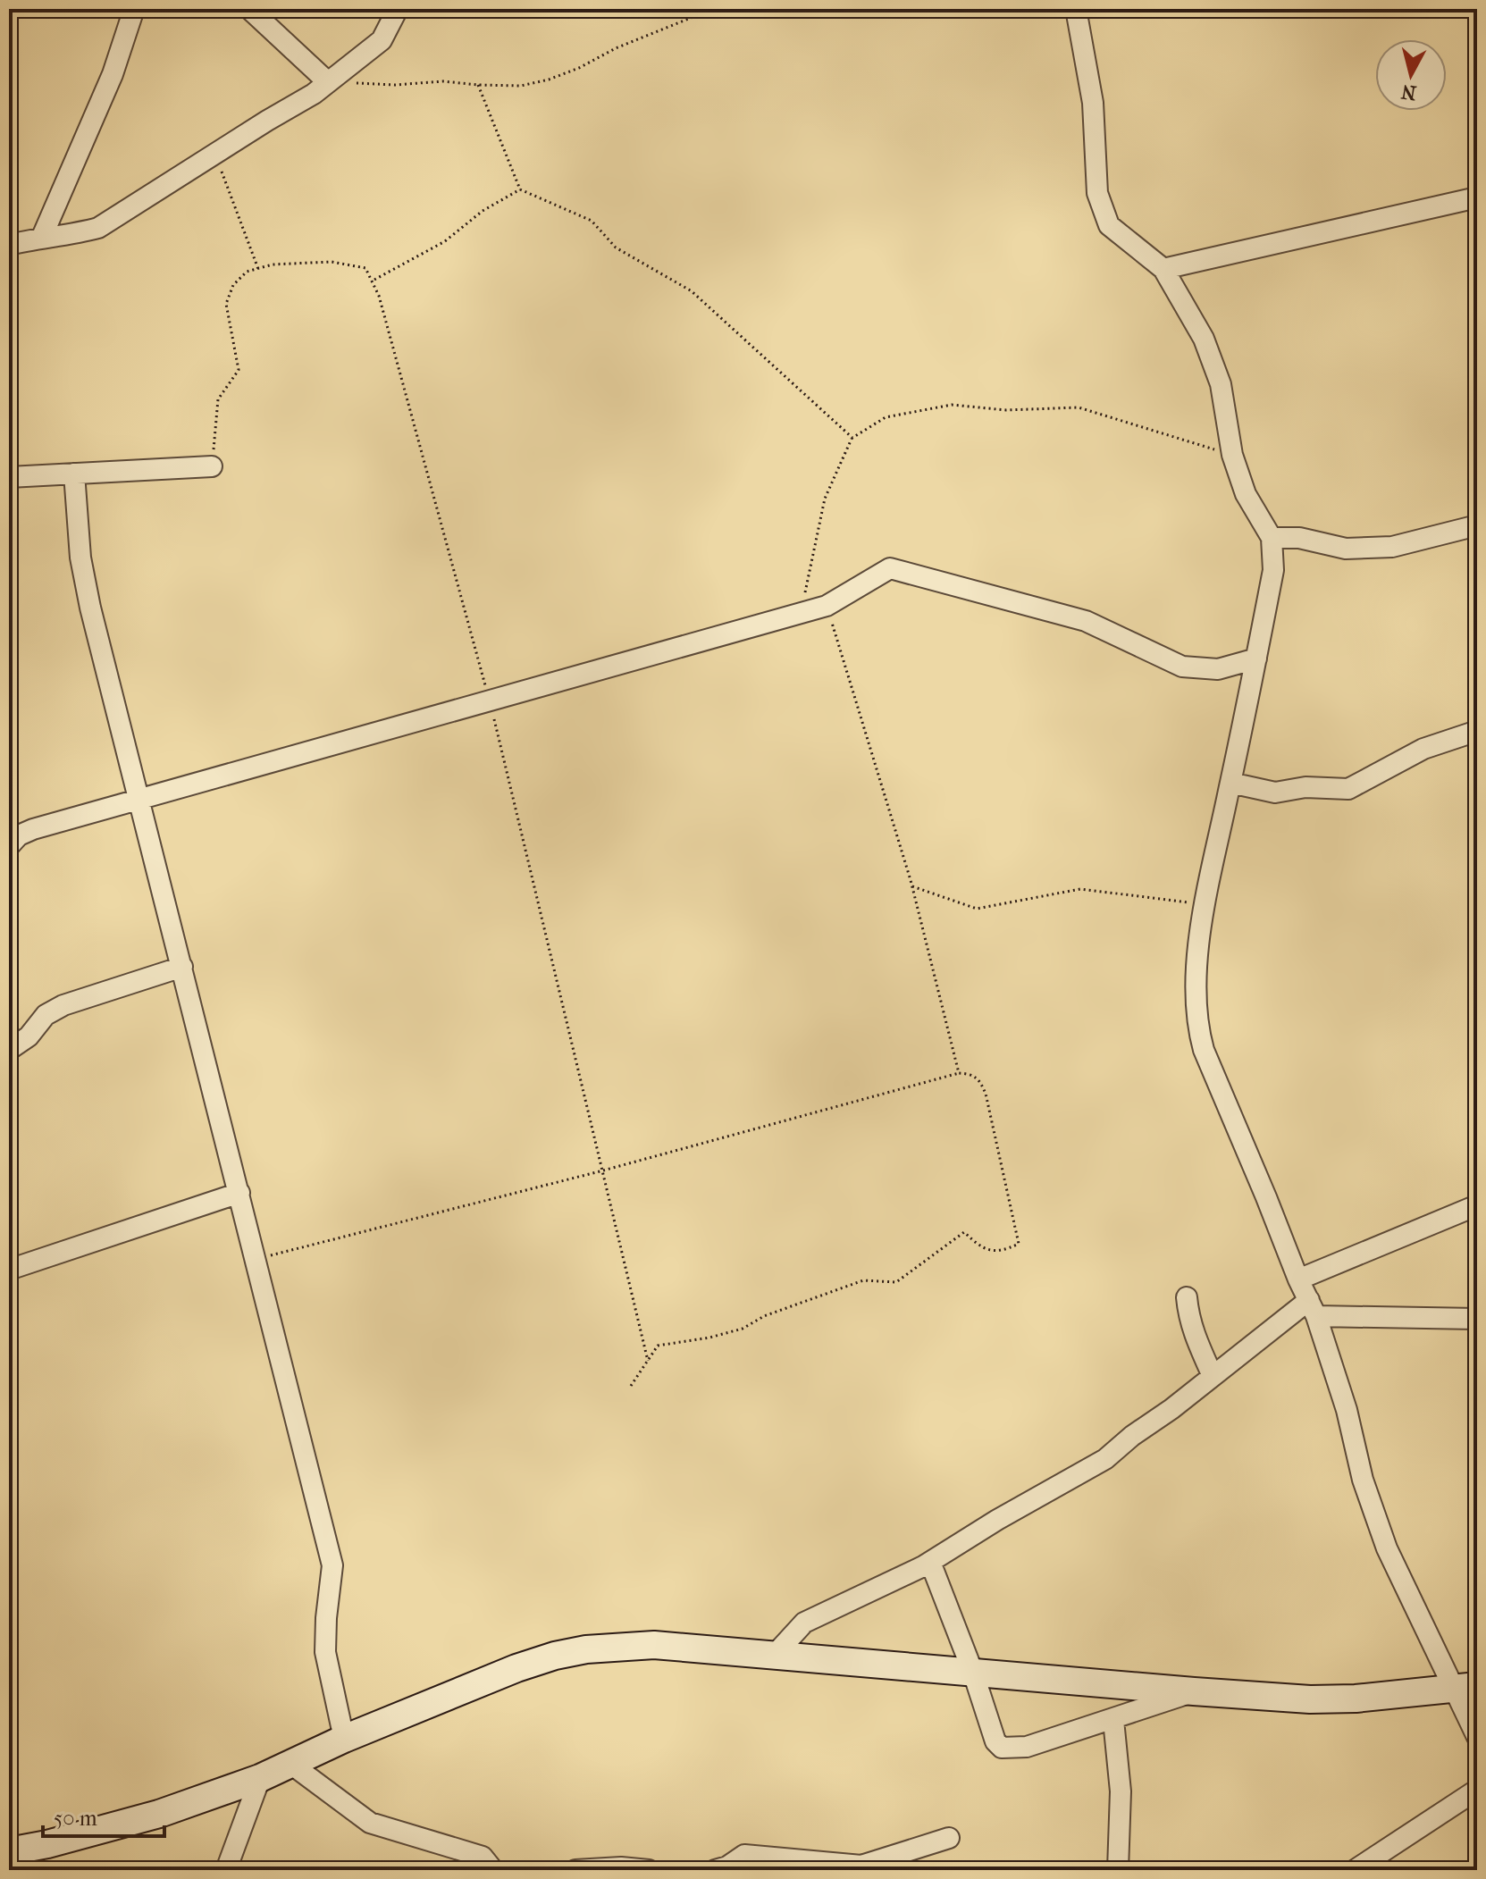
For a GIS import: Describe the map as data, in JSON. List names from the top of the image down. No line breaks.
{"scale_bar":"50 m","north":"bottom"}
